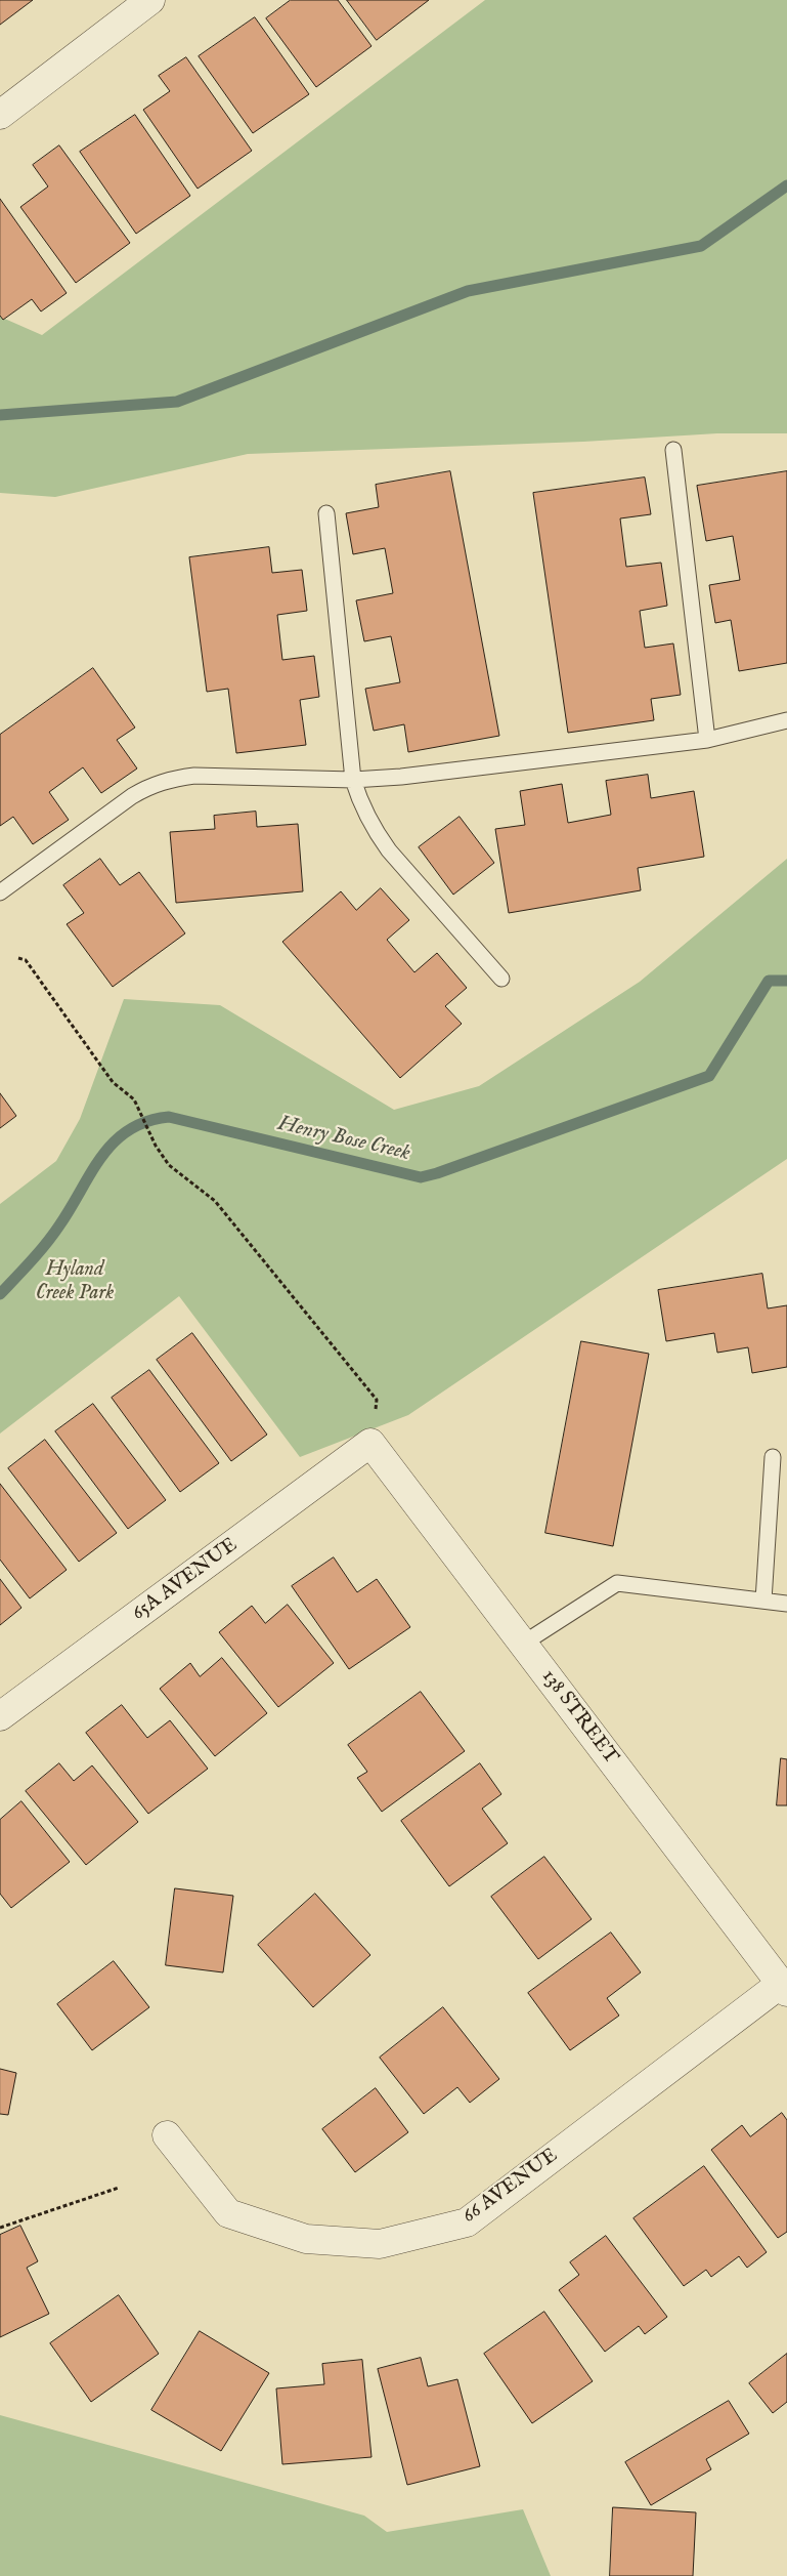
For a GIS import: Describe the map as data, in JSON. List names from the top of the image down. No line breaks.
{"streets":{"street":["65A AVENUE","138 STREET","66 AVENUE"]},"crossings":[["65A AVENUE","138 STREET"],["138 STREET","66 AVENUE"]],"water":["Henry Bose Creek"],"parks":["Hyland Creek Park"]}
